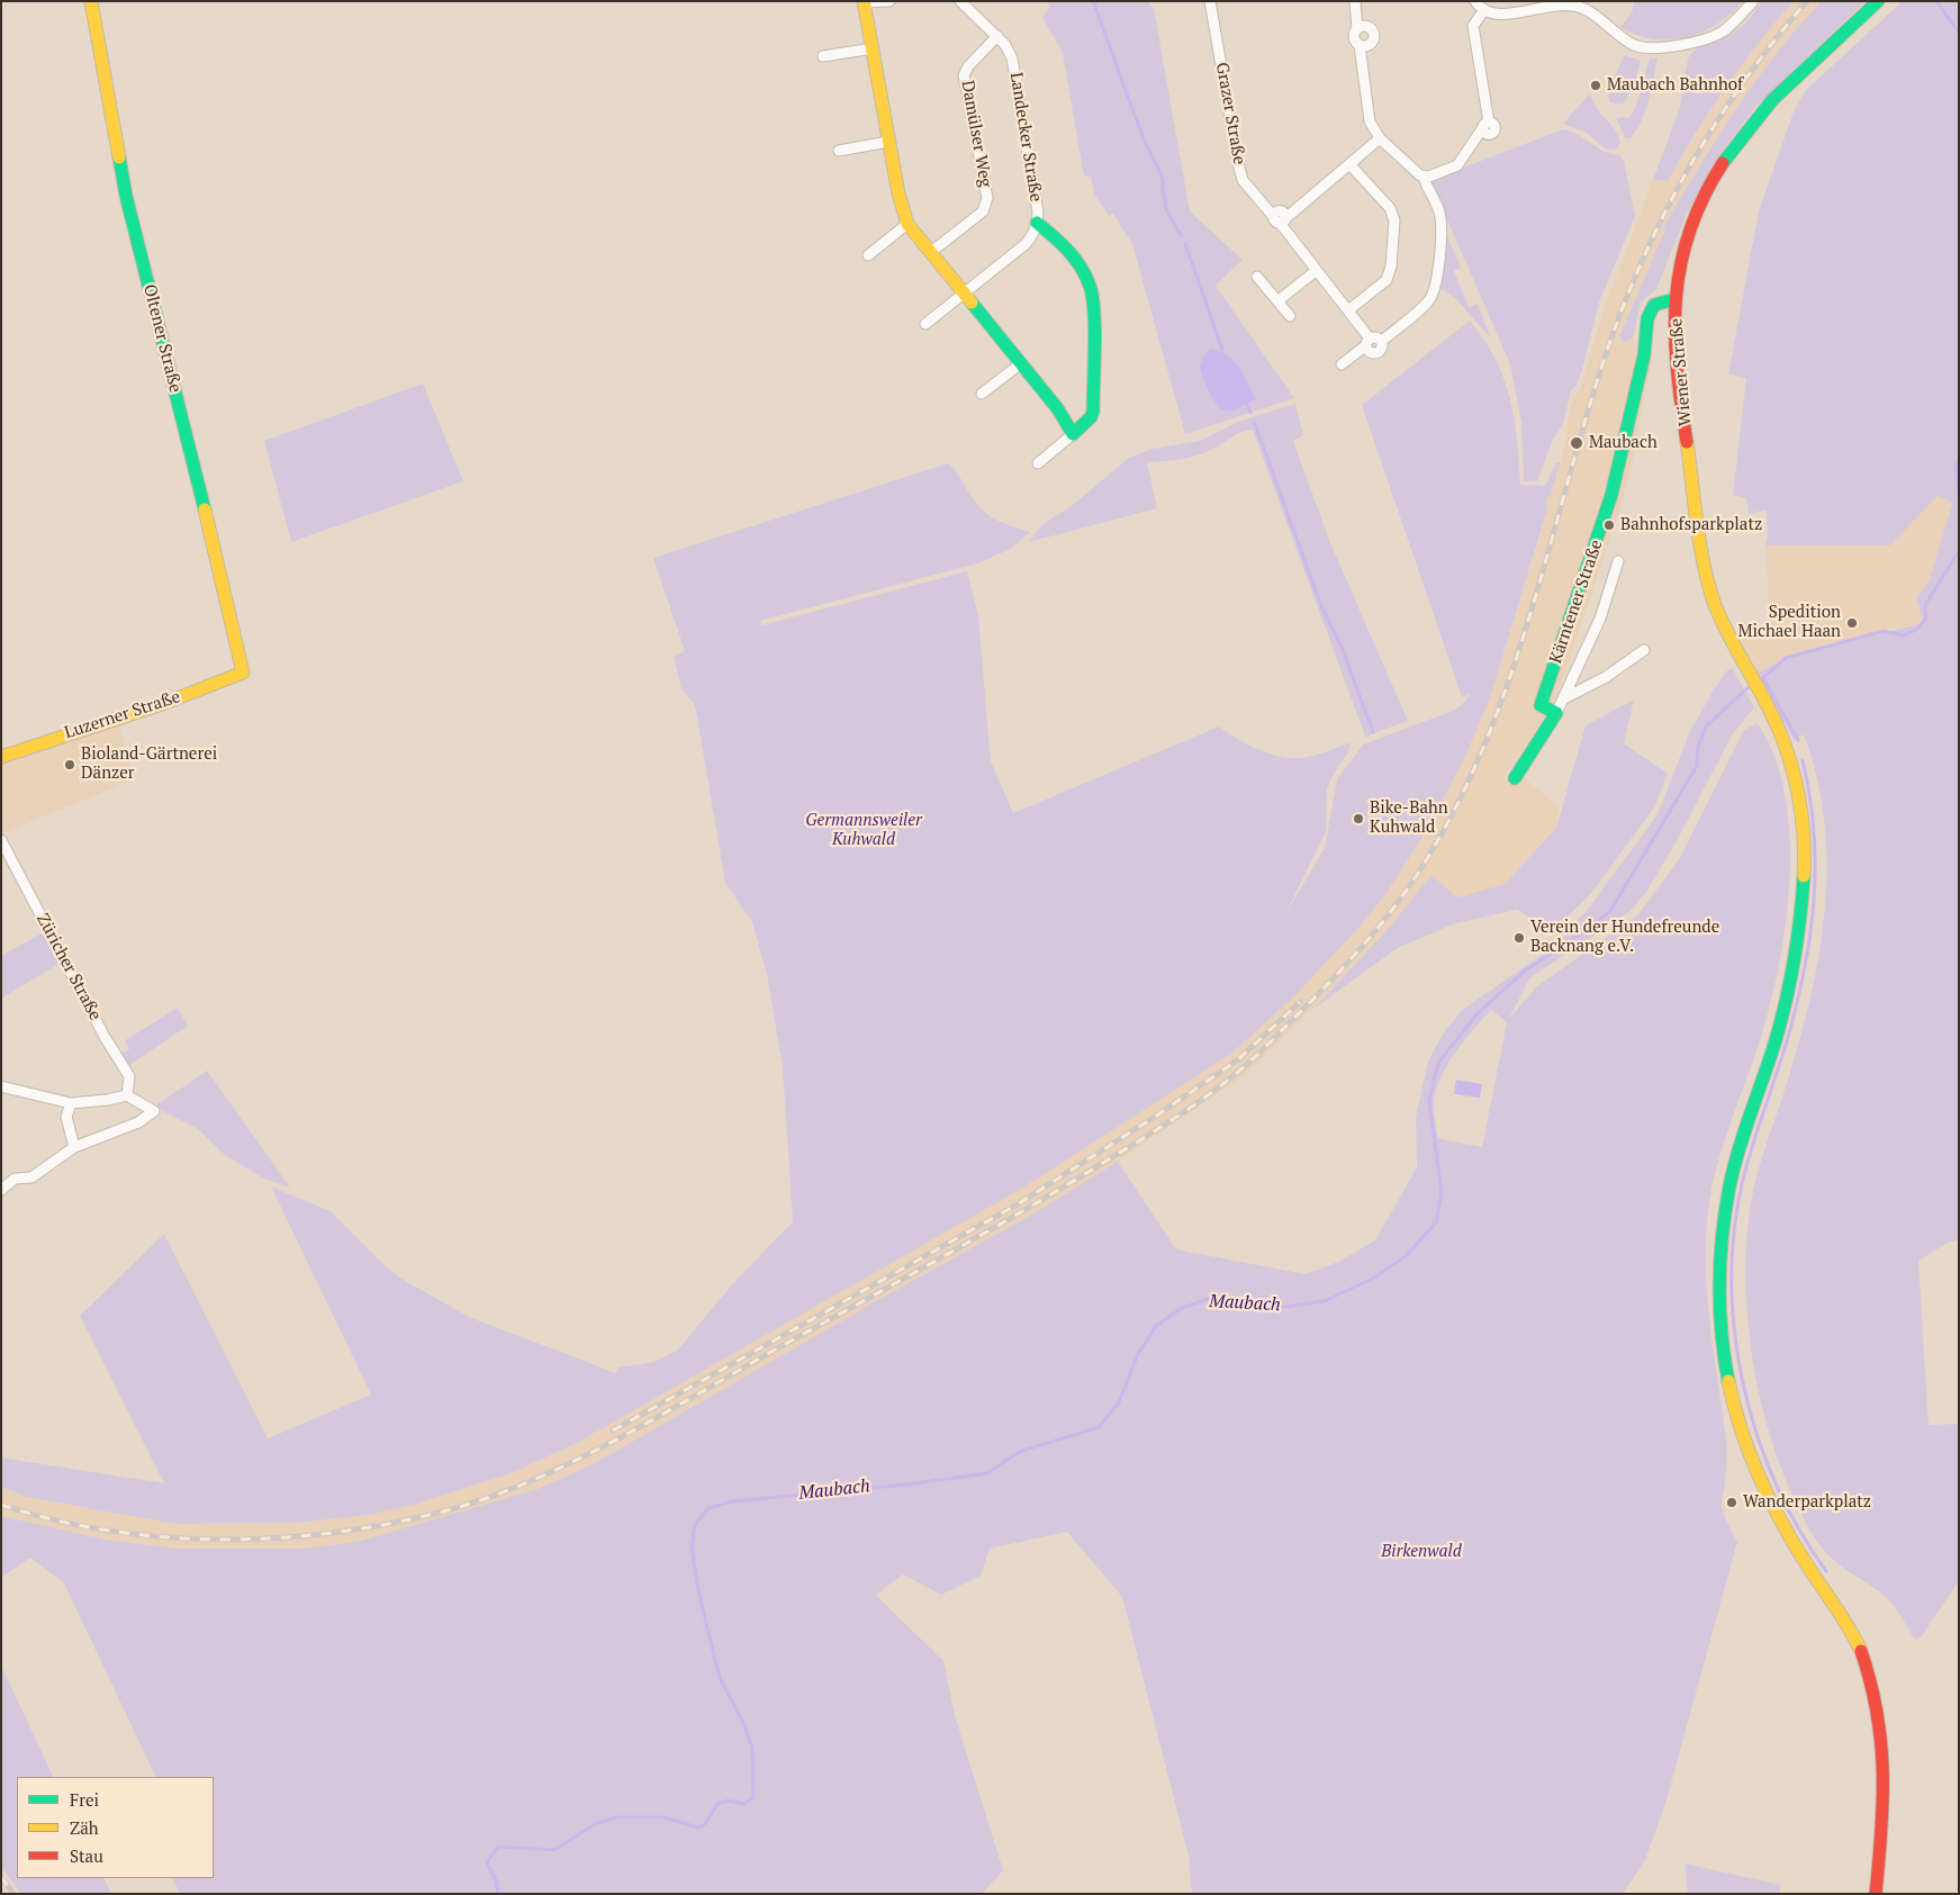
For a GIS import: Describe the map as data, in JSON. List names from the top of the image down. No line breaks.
{"streets":{"street":["Grazer Straße","Damülser Weg","Landecker Straße","Oltener Straße","Wiener Straße","Kärntener Straße","Luzerner Straße","Züricher Straße"]},"crossings":[["Damülser Weg","Landecker Straße"],["Oltener Straße","Luzerner Straße"],["Wiener Straße","Kärntener Straße"]],"water":["Maubach"],"parks":["Germannsweiler Kuhwald","Birkenwald"],"places":["Maubach Bahnhof","Maubach","Bahnhofsparkplatz","Spedition Michael Haan","Bioland-Gärtnerei Dänzer","Bike-Bahn Kuhwald","Verein der Hundefreunde Backnang e.V.","Wanderparkplatz"],"legend":["Frei","Zäh","Stau"]}
